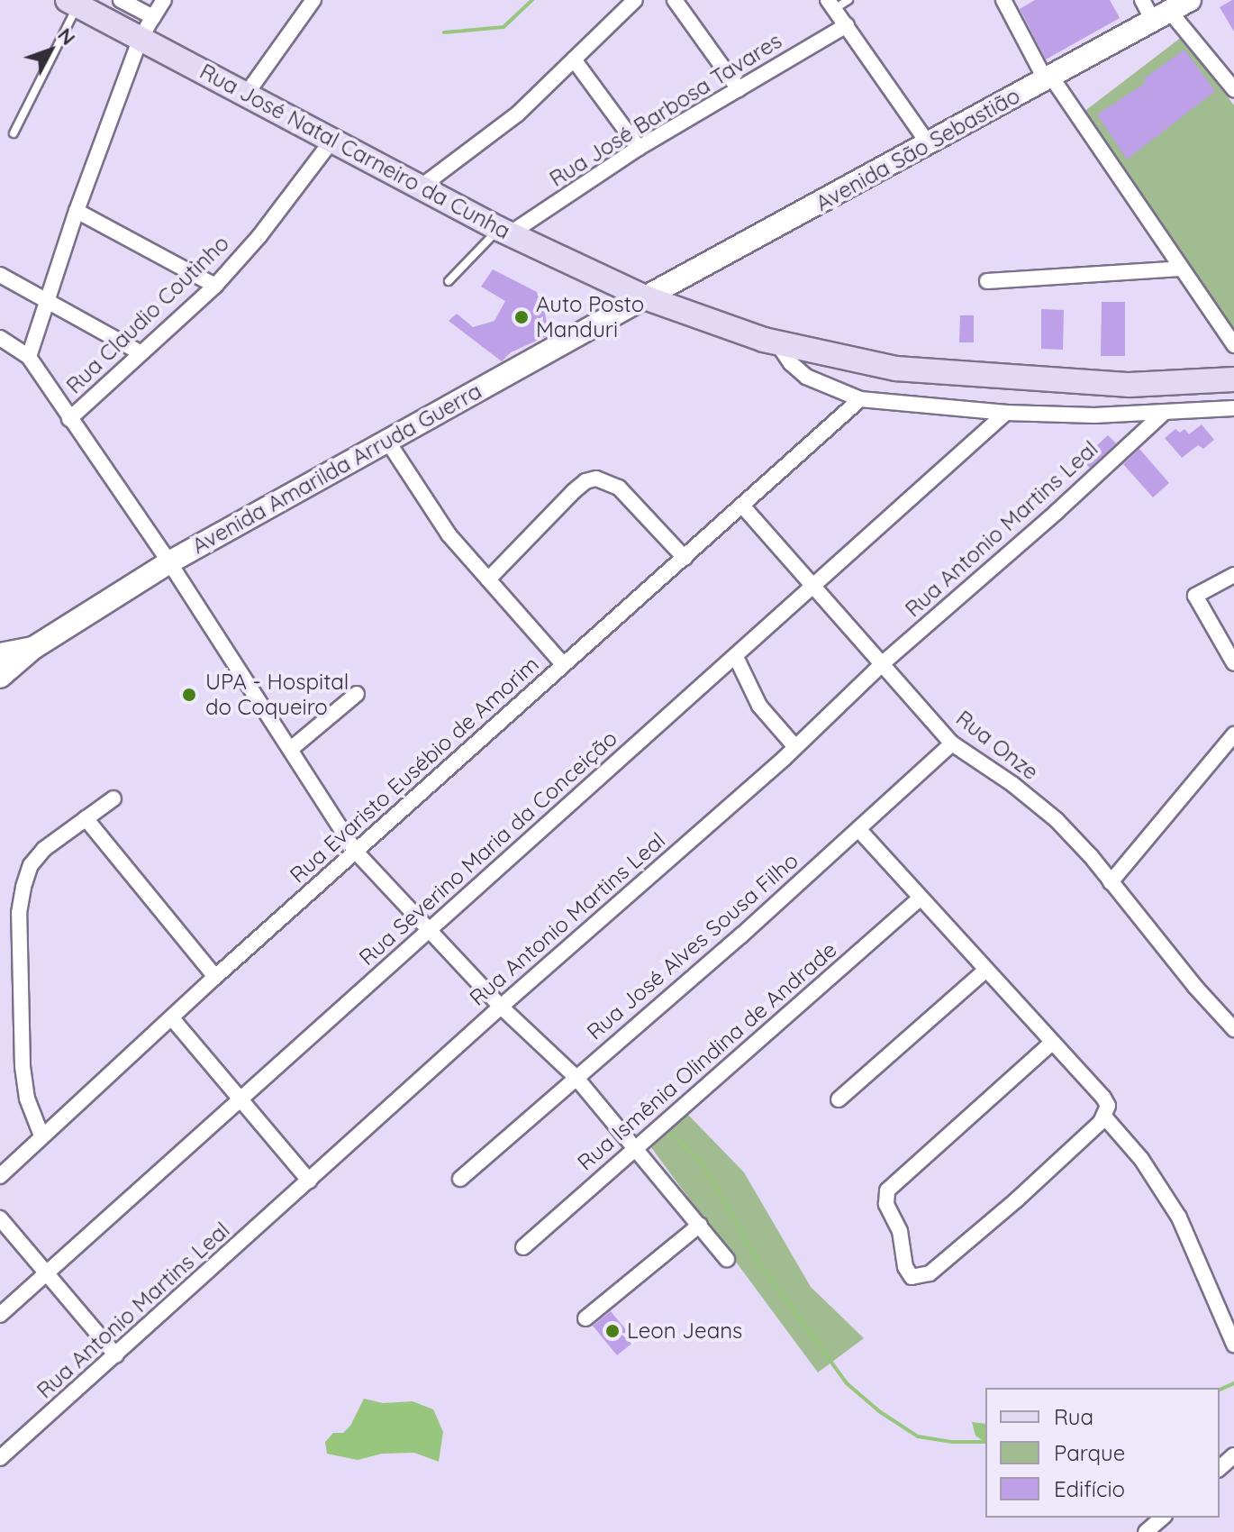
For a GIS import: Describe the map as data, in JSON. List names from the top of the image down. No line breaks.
{"streets":{"main road":["Avenida São Sebastião","Rua José Natal Carneiro da Cunha","Avenida Amarilda Arruda Guerra"],"street":["Rua José Barbosa Tavares","Rua Claudio Coutinho","Rua Antonio Martins Leal","Rua Onze","Rua Evaristo Eusébio de Amorim","Rua Severino Maria da Conceição","Rua José Alves Sousa Filho","Rua Ismênia Olindina de Andrade"]},"crossings":[["Rua José Barbosa Tavares","Rua José Natal Carneiro da Cunha"],["Avenida São Sebastião","Rua José Natal Carneiro da Cunha"],["Avenida São Sebastião","Avenida Amarilda Arruda Guerra"],["Rua José Natal Carneiro da Cunha","Rua Claudio Coutinho"],["Rua José Natal Carneiro da Cunha","Avenida Amarilda Arruda Guerra"],["Rua Antonio Martins Leal","Rua Onze"],["Rua Onze","Rua Evaristo Eusébio de Amorim"],["Rua Onze","Rua Severino Maria da Conceição"],["Rua Onze","Rua José Alves Sousa Filho"]],"places":["Auto Posto Manduri","UPA - Hospital do Coqueiro","Leon Jeans"],"legend":["Rua","Parque","Edifício"],"north":"top right"}
